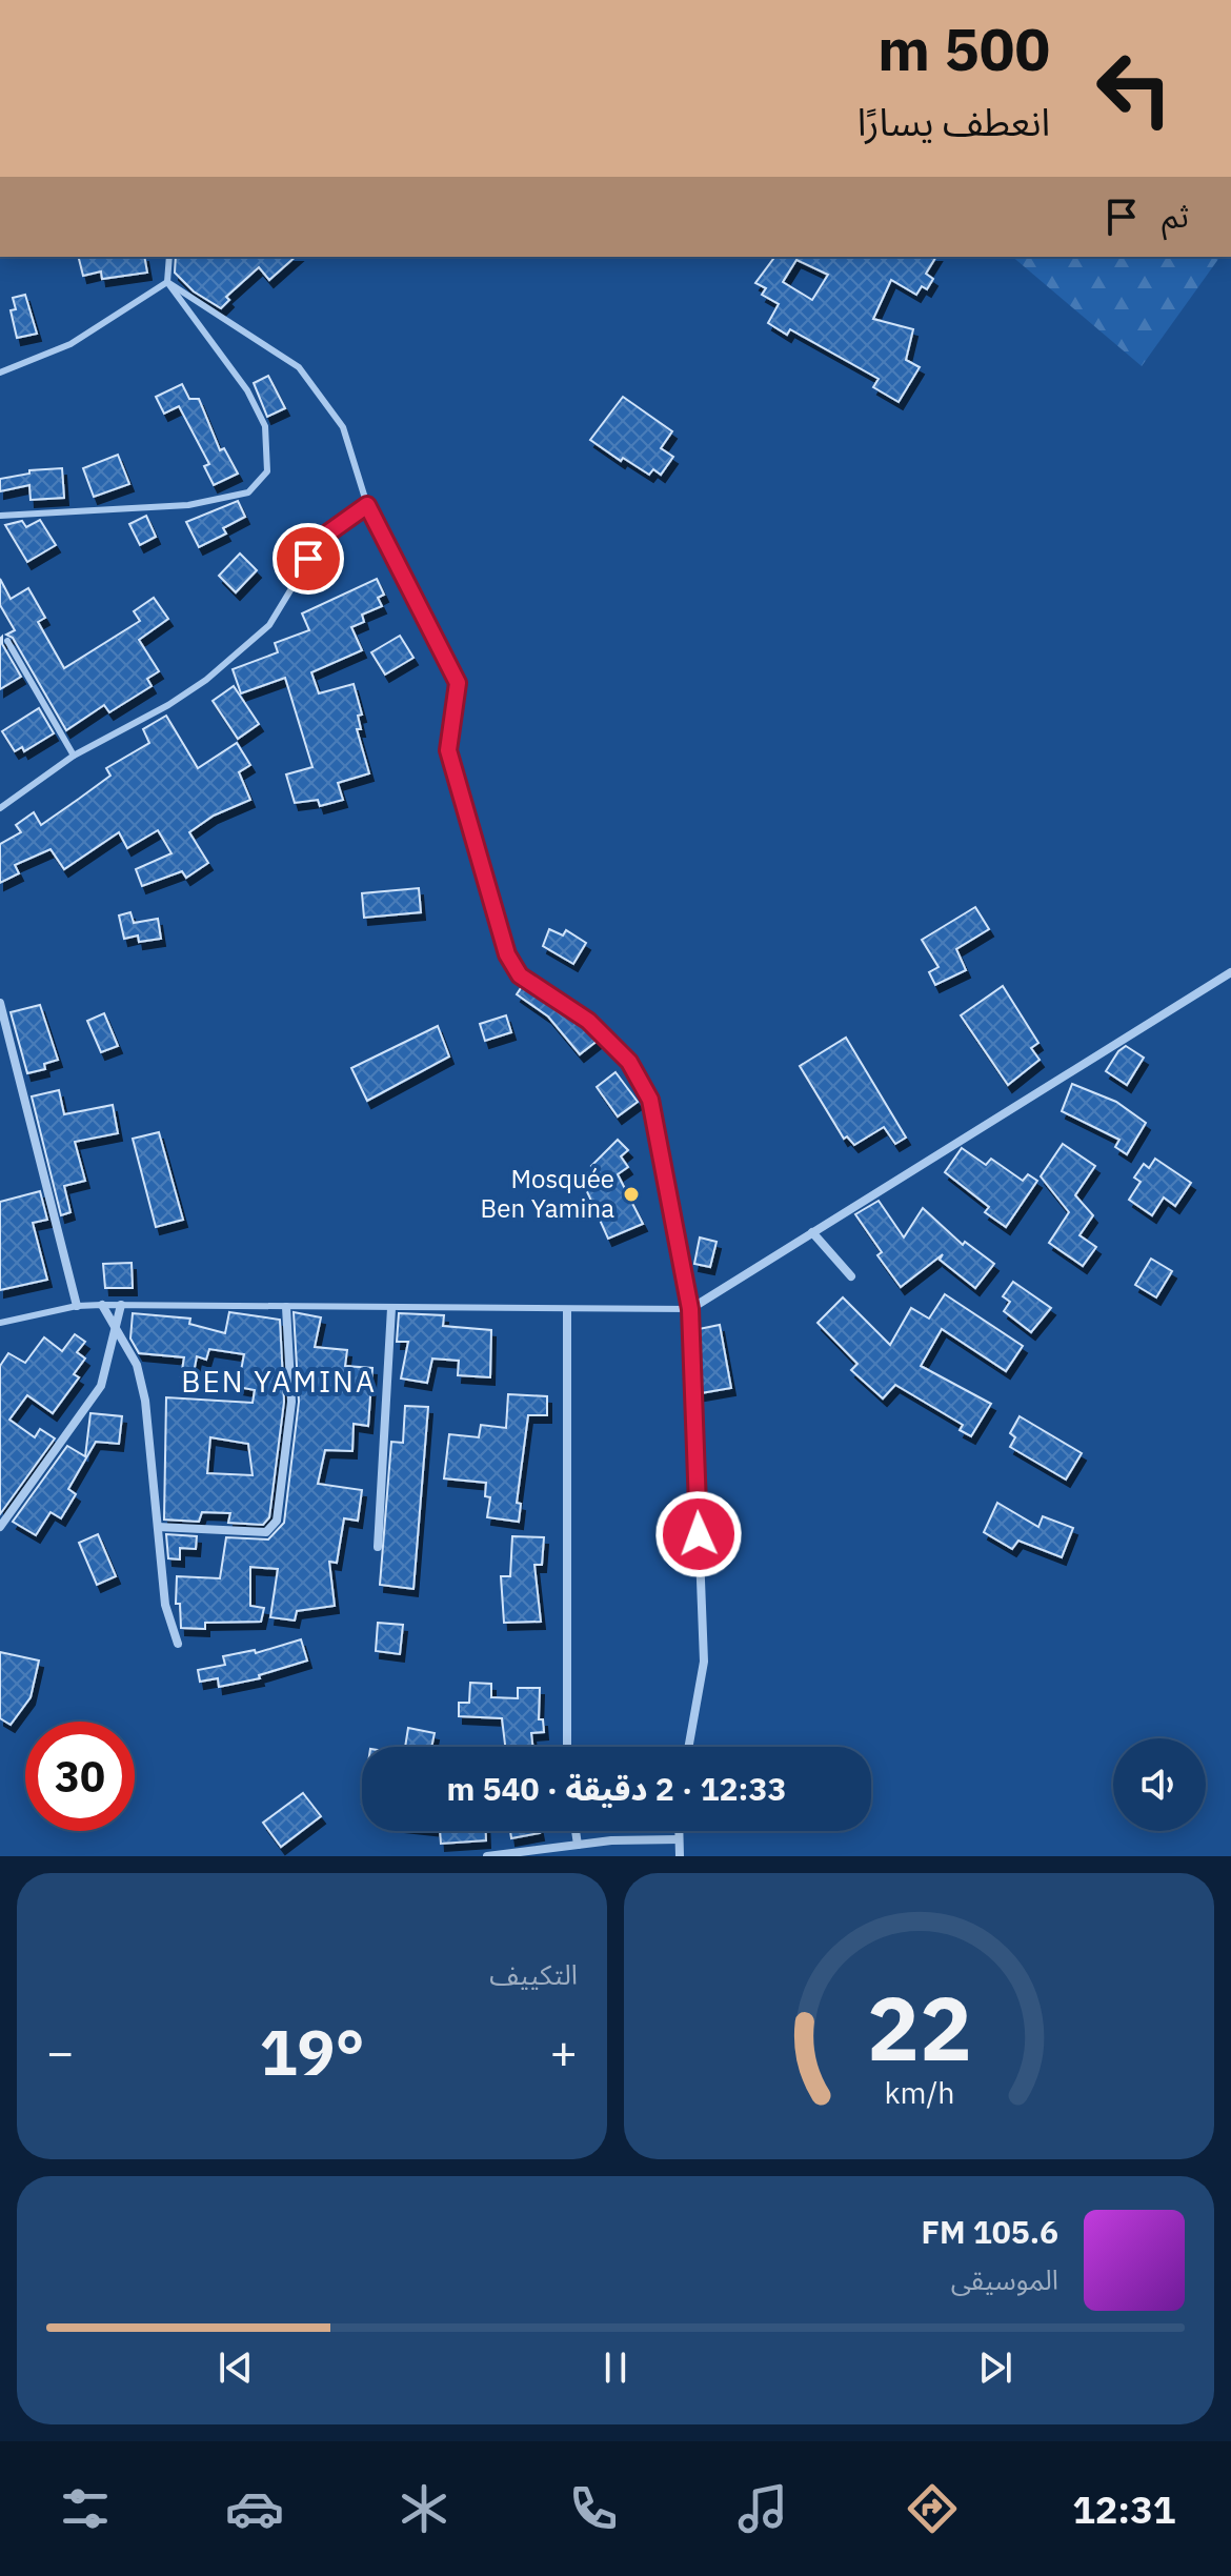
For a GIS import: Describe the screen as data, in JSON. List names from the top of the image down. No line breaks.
{"districts":["BEN YAMINA"],"places":["Mosquée Ben Yamina"],"page":{"turn":["500 m","انعطف يسارًا"],"then":"ثم","limit":"30","trip":"12:33 · 2 دقيقة · 540 m","tile":"التكييف","heat":["−","19°","+"],"song":["105.6 FM","الموسيقى"],"tabs":"12:31","gauge":["22","km/h"]}}
